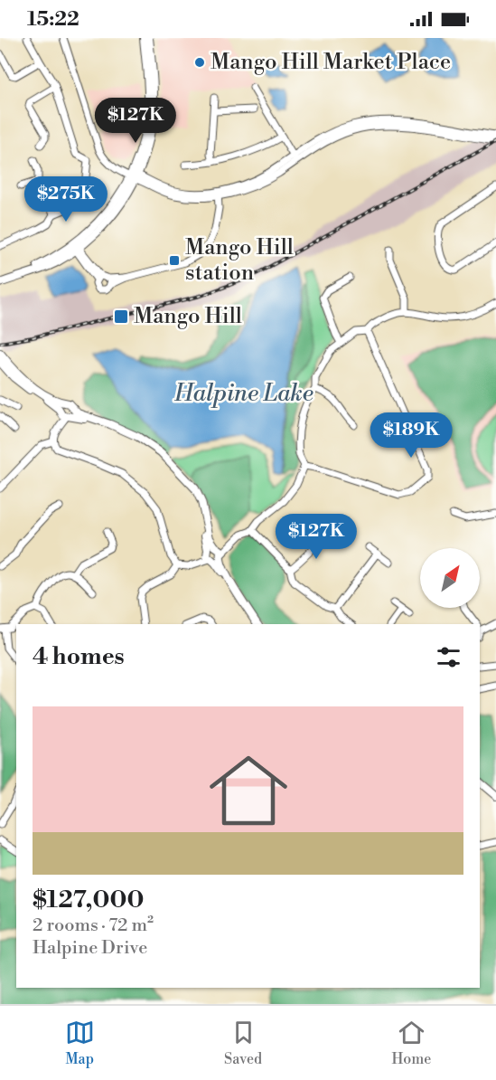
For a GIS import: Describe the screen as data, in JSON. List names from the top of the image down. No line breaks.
{"water":["Halpine Lake"],"places":{"other":["Mango Hill Market Place"],"transit":["Mango Hill station","Mango Hill"]},"north":"top right","page":{"status":"15:22","price":["$127K","$275K","$189K","$127K"],"heading":"4 homes","list":[{"name":"$127,000","note":"2 rooms · 72 m² · Halpine Drive"}],"tabs":["Map","Saved","Home"]}}
